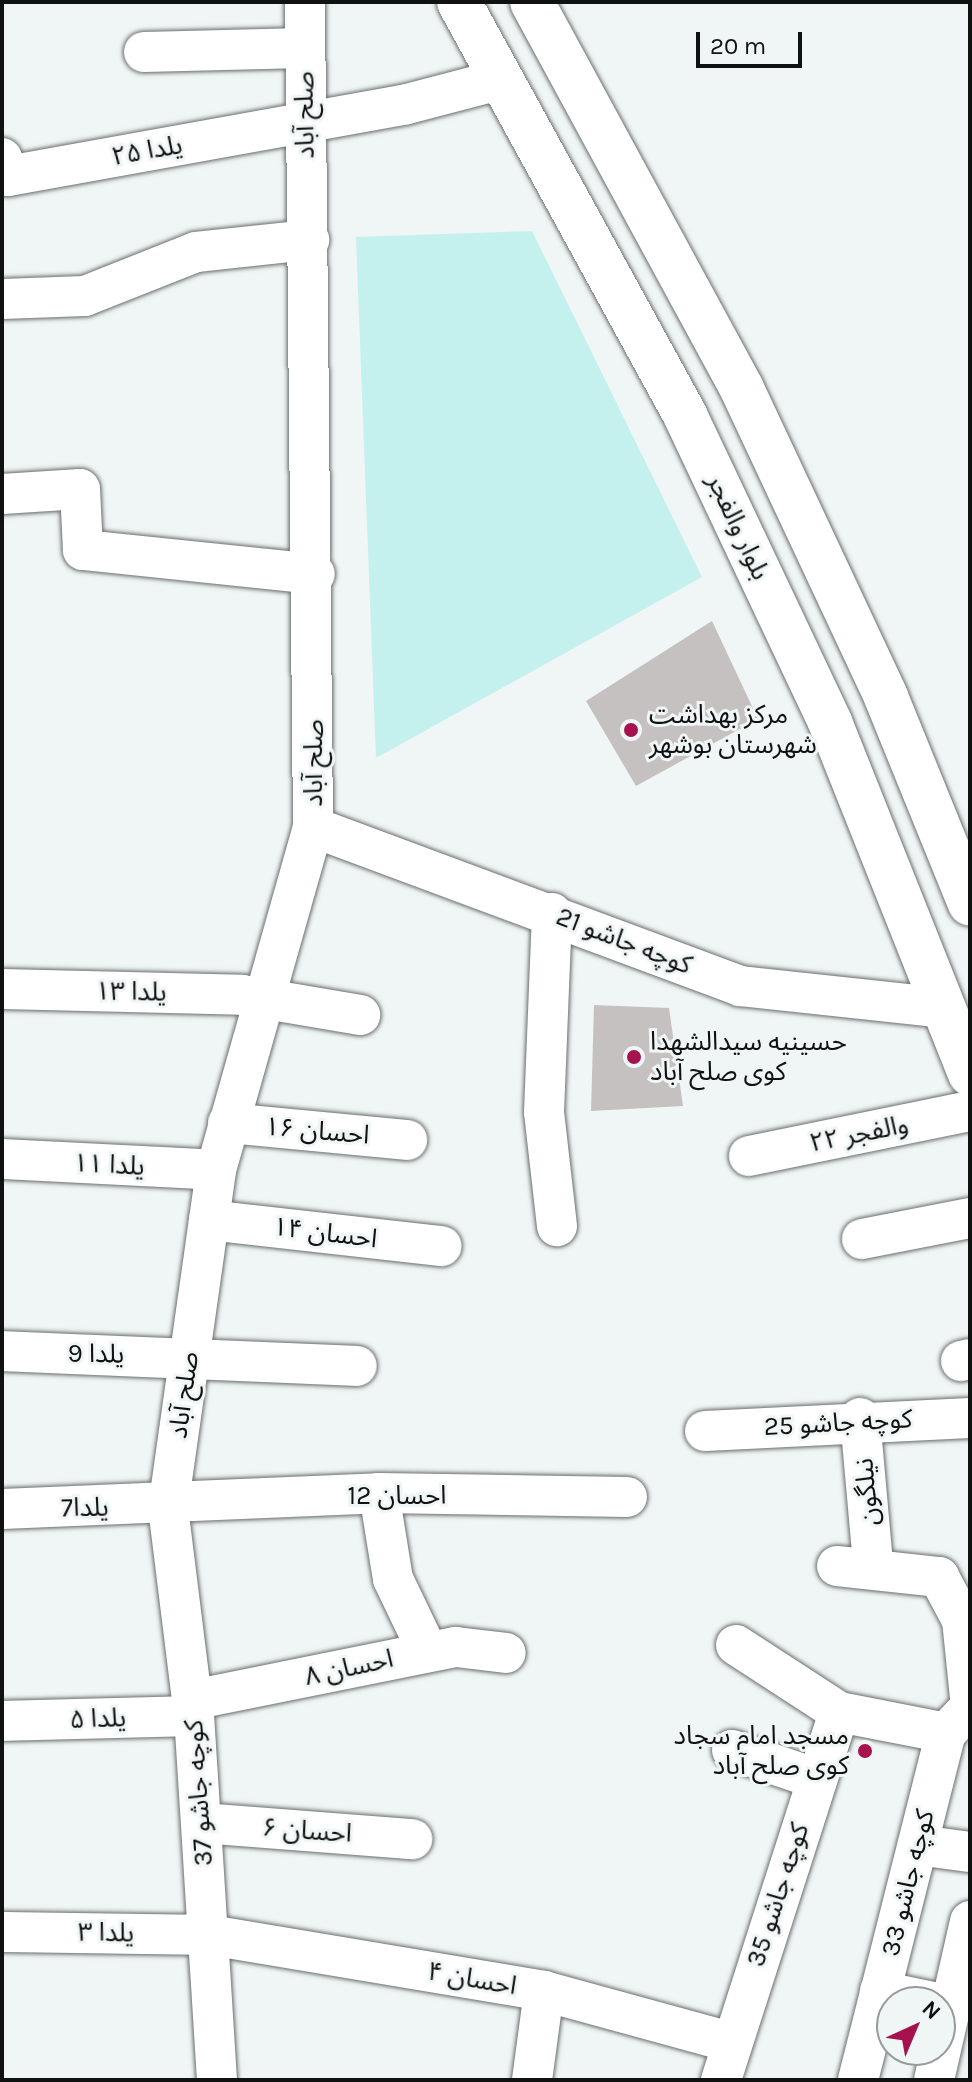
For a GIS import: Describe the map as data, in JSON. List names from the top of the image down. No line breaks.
{"streets":{"street":["صلح آباد","یلدا ۲۵","بلوار والفجر","کوچه جاشو 21","یلدا ۱۳","احسان ۱۶","والفجر ۲۲","یلدا ۱۱","احسان ۱۴","یلدا 9","کوچه جاشو 25","نیلگون","احسان 12","یلدا7","احسان ۸","یلدا ۵","کوچه جاشو 37","احسان ۶","کوچه جاشو 33","کوچه جاشو 35","یلدا ۳","احسان ۴"]},"crossings":[["صلح آباد","یلدا ۲۵"],["صلح آباد","کوچه جاشو 21"],["صلح آباد","یلدا ۱۳"],["صلح آباد","احسان ۱۶"],["صلح آباد","یلدا ۱۱"],["صلح آباد","احسان ۱۴"],["صلح آباد","یلدا 9"],["صلح آباد","احسان 12"],["صلح آباد","یلدا7"],["صلح آباد","کوچه جاشو 37"],["یلدا ۲۵","بلوار والفجر"],["بلوار والفجر","کوچه جاشو 21"],["کوچه جاشو 25","نیلگون"],["احسان 12","یلدا7"],["احسان 12","کوچه جاشو 37"],["یلدا7","کوچه جاشو 37"],["احسان ۸","یلدا ۵"],["احسان ۸","کوچه جاشو 37"],["یلدا ۵","کوچه جاشو 37"],["کوچه جاشو 37","احسان ۶"],["کوچه جاشو 37","یلدا ۳"],["کوچه جاشو 37","احسان ۴"],["کوچه جاشو 35","احسان ۴"],["یلدا ۳","احسان ۴"]],"places":["مرکز بهداشت شهرستان بوشهر","حسینیه سیدالشهدا کوی صلح آباد","مسجد امام سجاد کوی صلح آباد"],"scale_bar":"20 m","north":"top right"}
